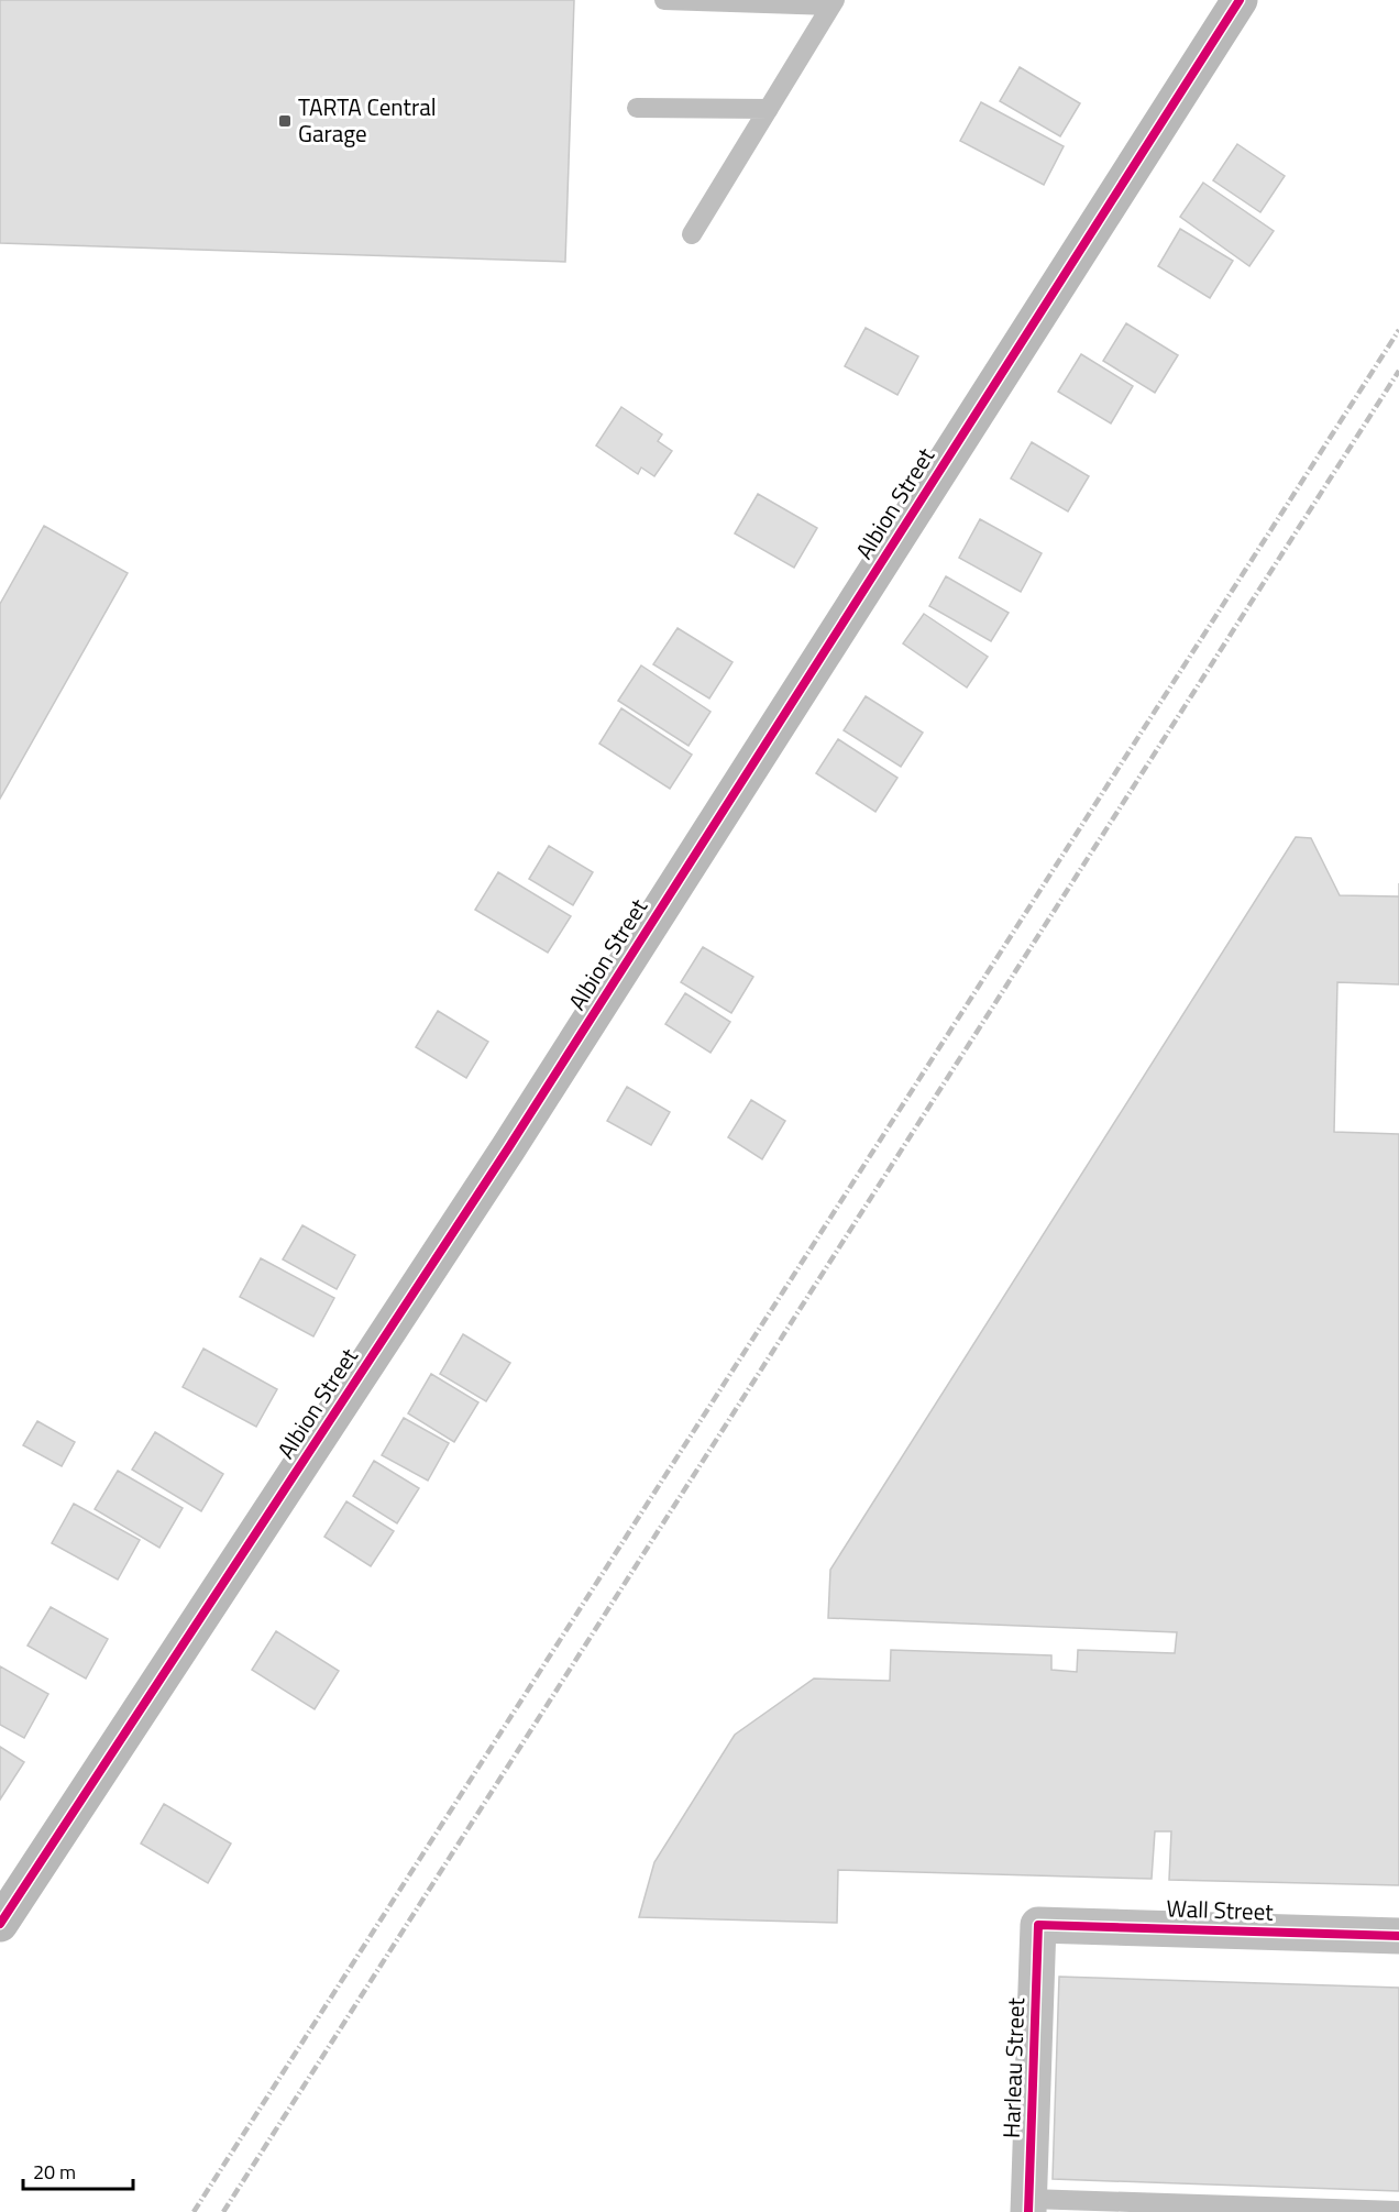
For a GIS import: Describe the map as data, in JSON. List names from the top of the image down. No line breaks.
{"streets":{"street":["Albion Street","Wall Street","Harleau Street"]},"crossings":[["Wall Street","Harleau Street"]],"places":{"transit":["TARTA Central Garage"]},"scale_bar":"20 m"}
